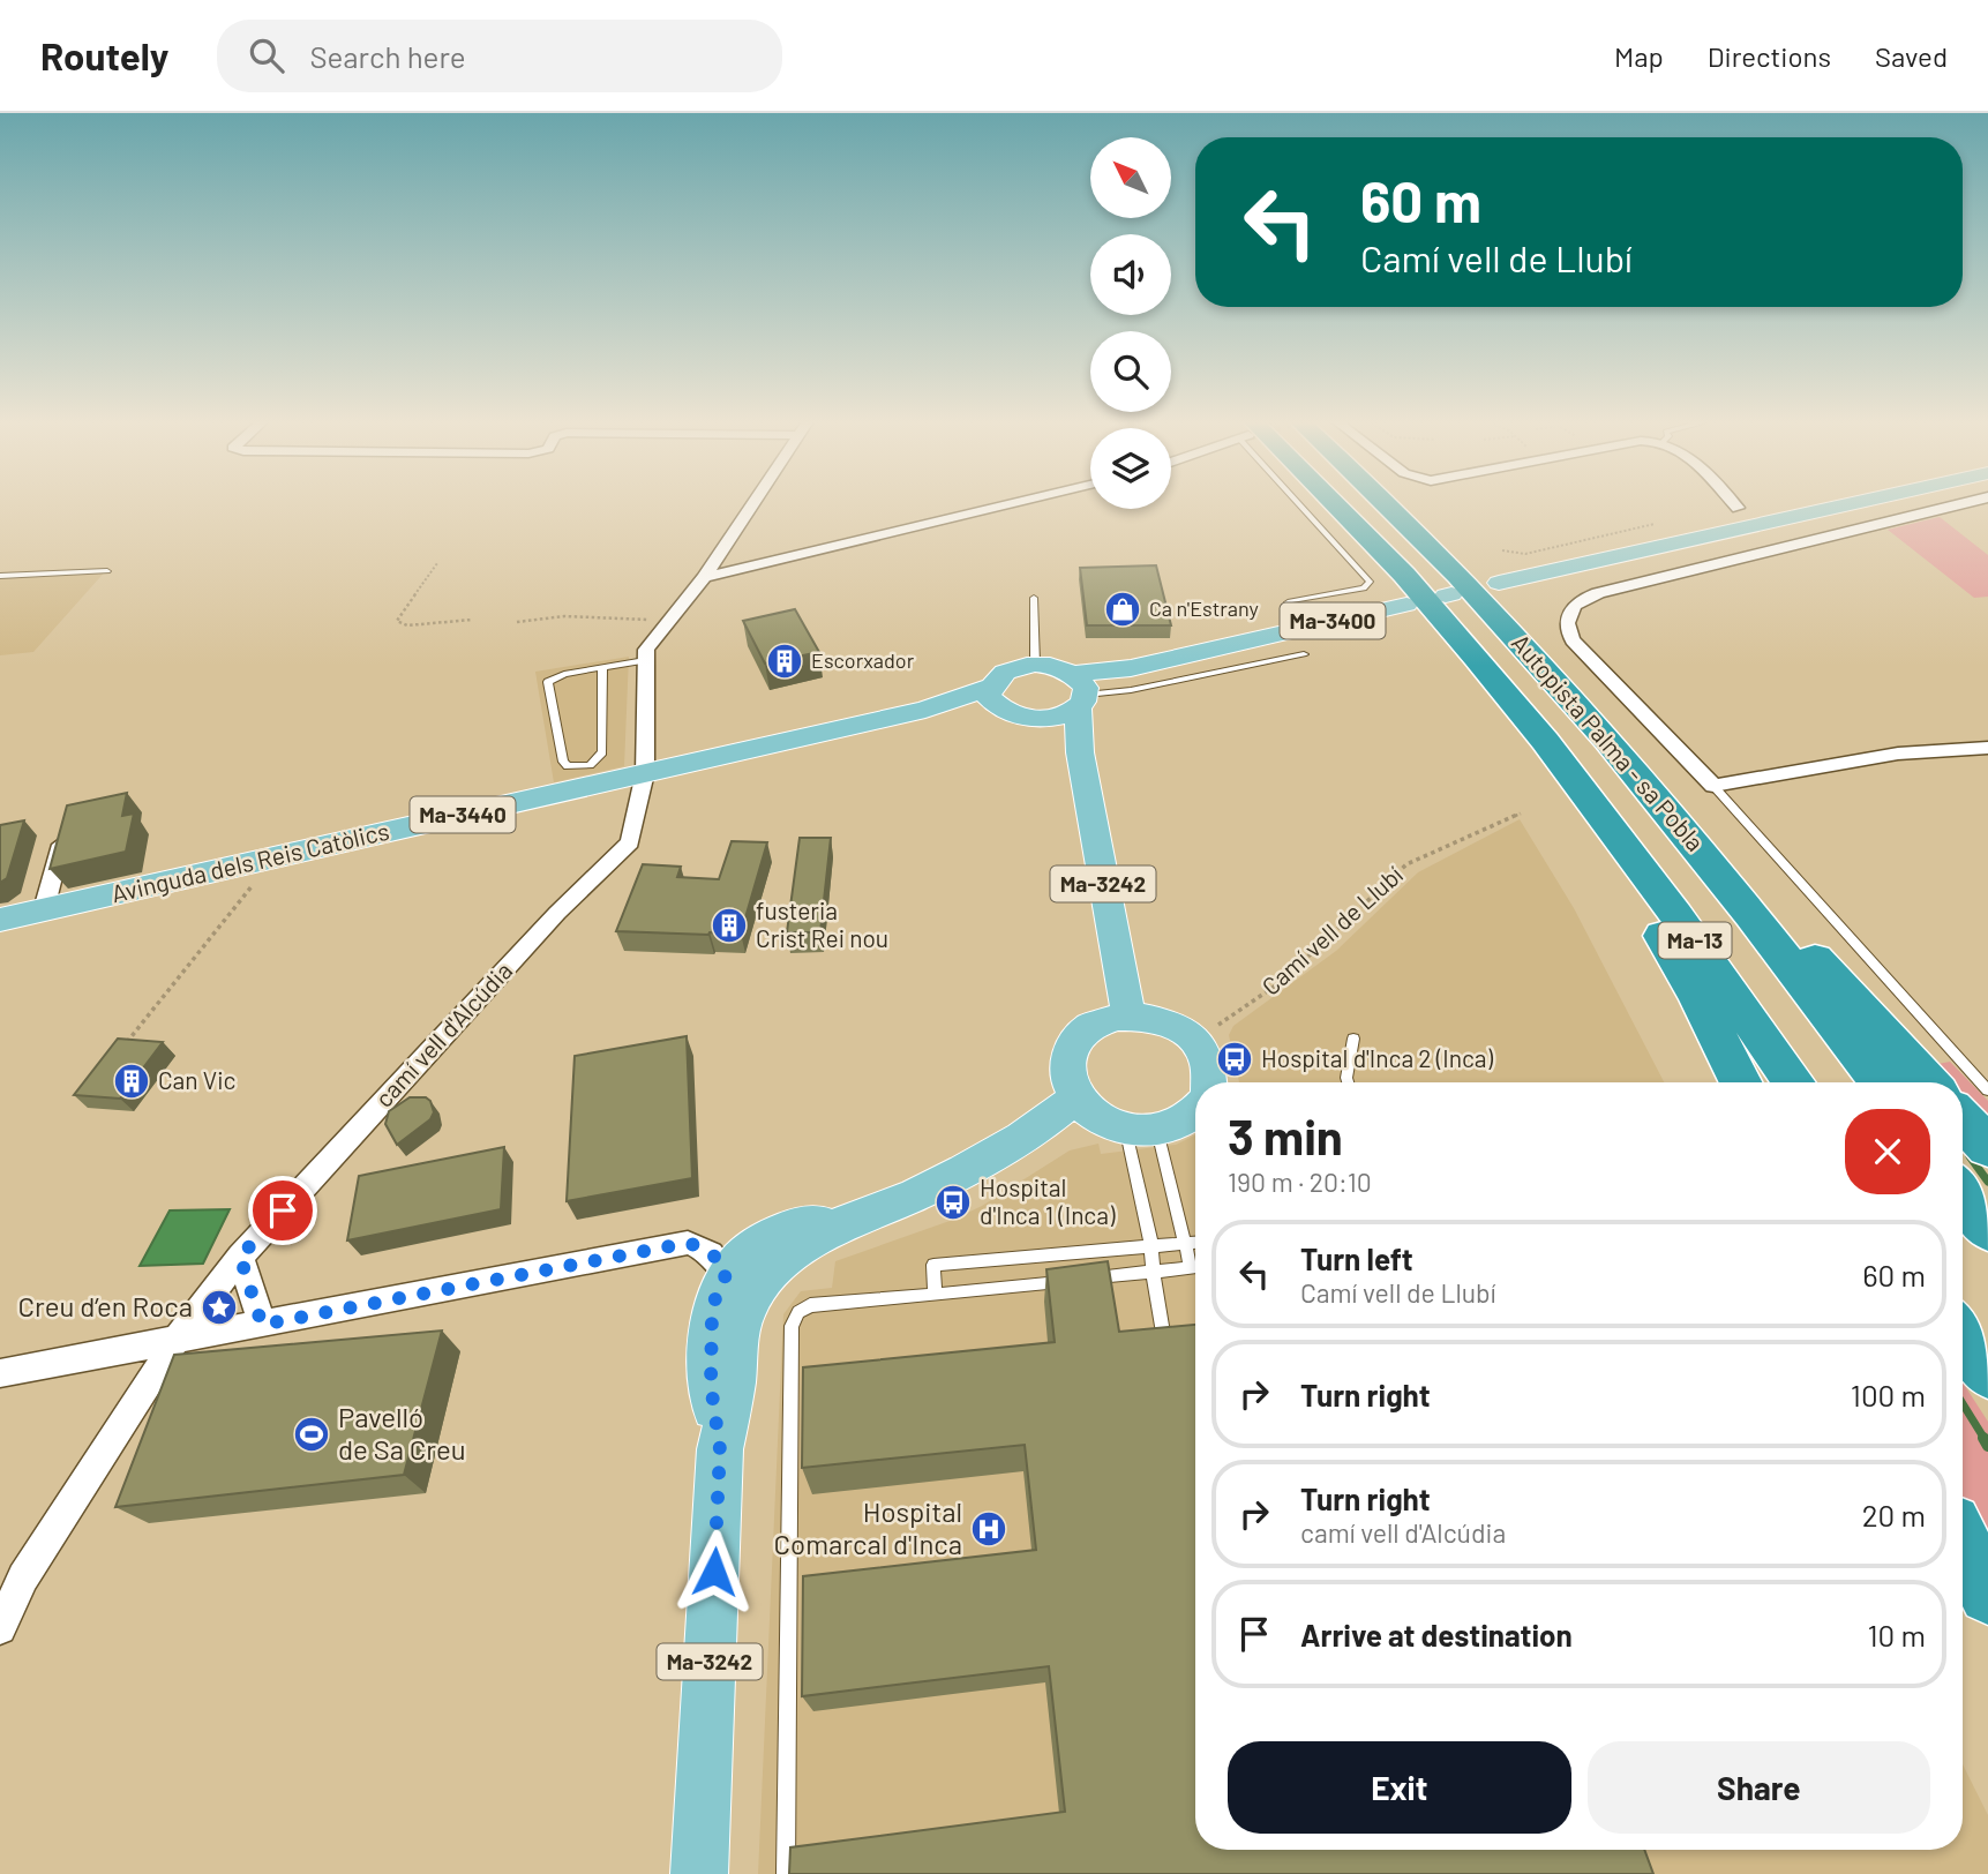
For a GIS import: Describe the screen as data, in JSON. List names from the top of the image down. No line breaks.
{"streets":{"highway":["Autopista Palma - sa Pobla","Ma-13"],"main road":["Ma-3400","Ma-3440","Avinguda dels Reis Catòlics","Ma-3242"],"street":["camí vell d'Alcúdia"],"path":["Camí vell de Llubí"]},"crossings":[["Ma-3400","Avinguda dels Reis Catòlics"],["Ma-3400","Ma-3242"],["Avinguda dels Reis Catòlics","Ma-3242"],["Avinguda dels Reis Catòlics","camí vell d'Alcúdia"]],"places":{"shop":["Ca n'Estrany"],"building":["Escorxador","fusteria Crist Rei nou","Can Vic"],"bus stop":["Hospital d'Inca 2 (Inca)","Hospital d'Inca 1 (Inca)"],"place":["Creu d’en Roca"],"sports":["Pavelló de Sa Creu"],"hospital":["Hospital Comarcal d'Inca"]},"north":"top left","page":{"header":"Routely","search":"Search here","nav":["Map","Directions","Saved"],"turn":["60 m","Camí vell de Llubí"],"heading":["3 min","190 m · 20:10"],"list":[{"name":"Turn left","note":"Camí vell de Llubí","value":"60 m"},{"name":"Turn right","value":"100 m"},{"name":"Turn right","note":"camí vell d'Alcúdia","value":"20 m"},{"name":"Arrive at destination","value":"10 m"}],"buttons":["Exit","Share"]}}
